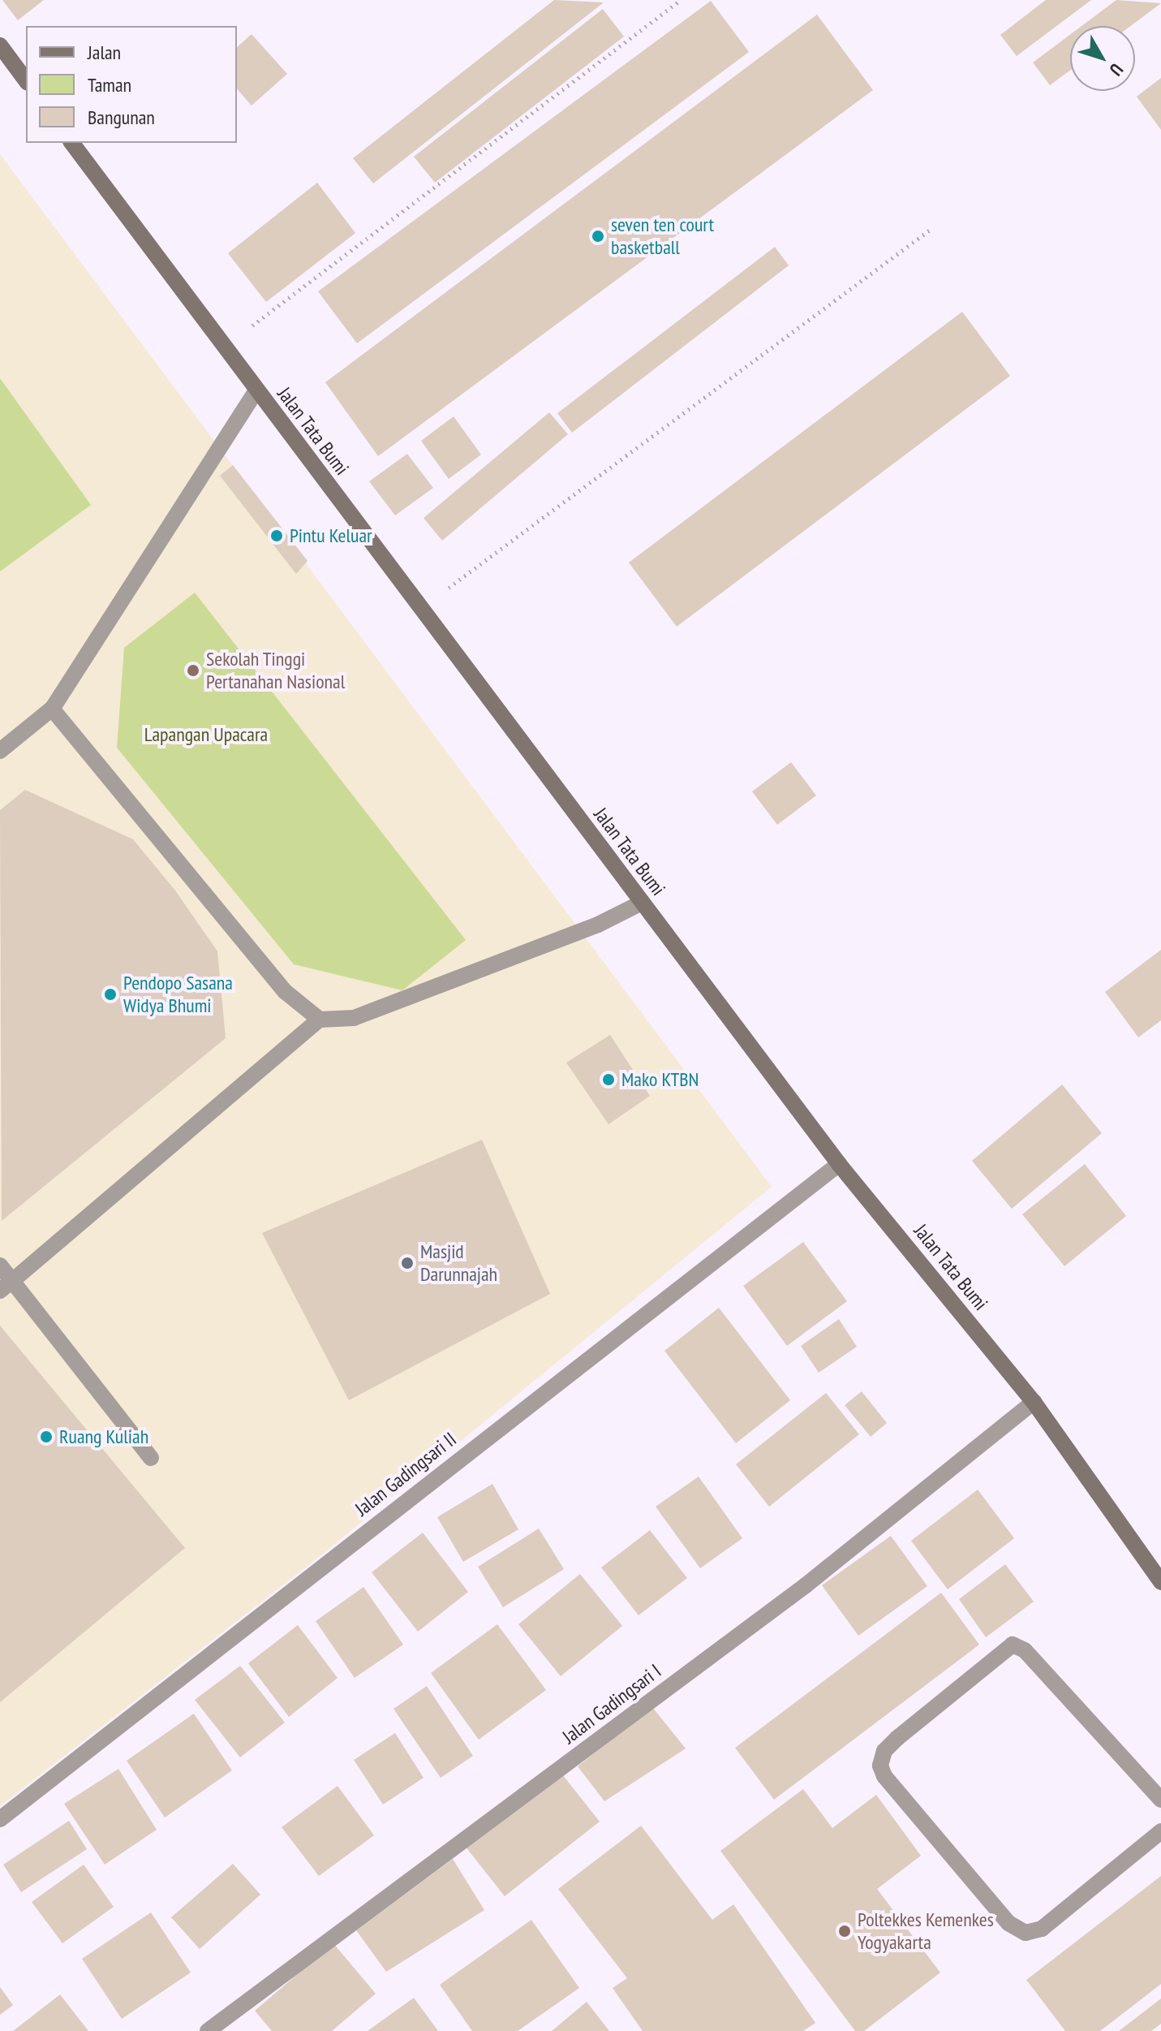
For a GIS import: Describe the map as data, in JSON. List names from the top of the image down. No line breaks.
{"streets":{"street":["Jalan Tata Bumi","Jalan Gadingsari II","Jalan Gadingsari I"]},"crossings":[["Jalan Tata Bumi","Jalan Gadingsari II"],["Jalan Tata Bumi","Jalan Gadingsari I"]],"parks":["Lapangan Upacara"],"places":["seven ten court basketball","Pintu Keluar","Sekolah Tinggi Pertanahan Nasional","Pendopo Sasana Widya Bhumi","Mako KTBN","Masjid Darunnajah","Ruang Kuliah","Poltekkes Kemenkes Yogyakarta"],"legend":["Jalan","Taman","Bangunan"],"north":"bottom right"}
